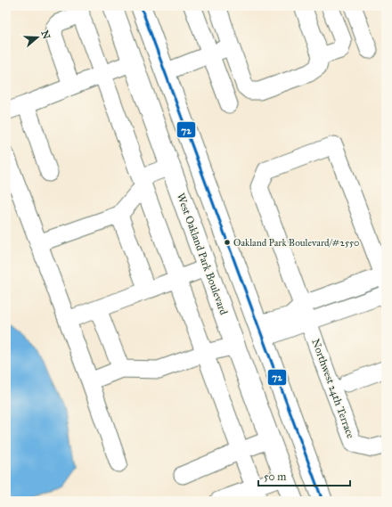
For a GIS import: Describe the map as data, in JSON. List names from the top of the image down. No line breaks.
{"streets":{"main road":["West Oakland Park Boulevard"],"street":["Northwest 24th Terrace"]},"places":["Oakland Park Boulevard/#2550"],"lines":["transit line 72"],"scale_bar":"50 m","north":"right"}
